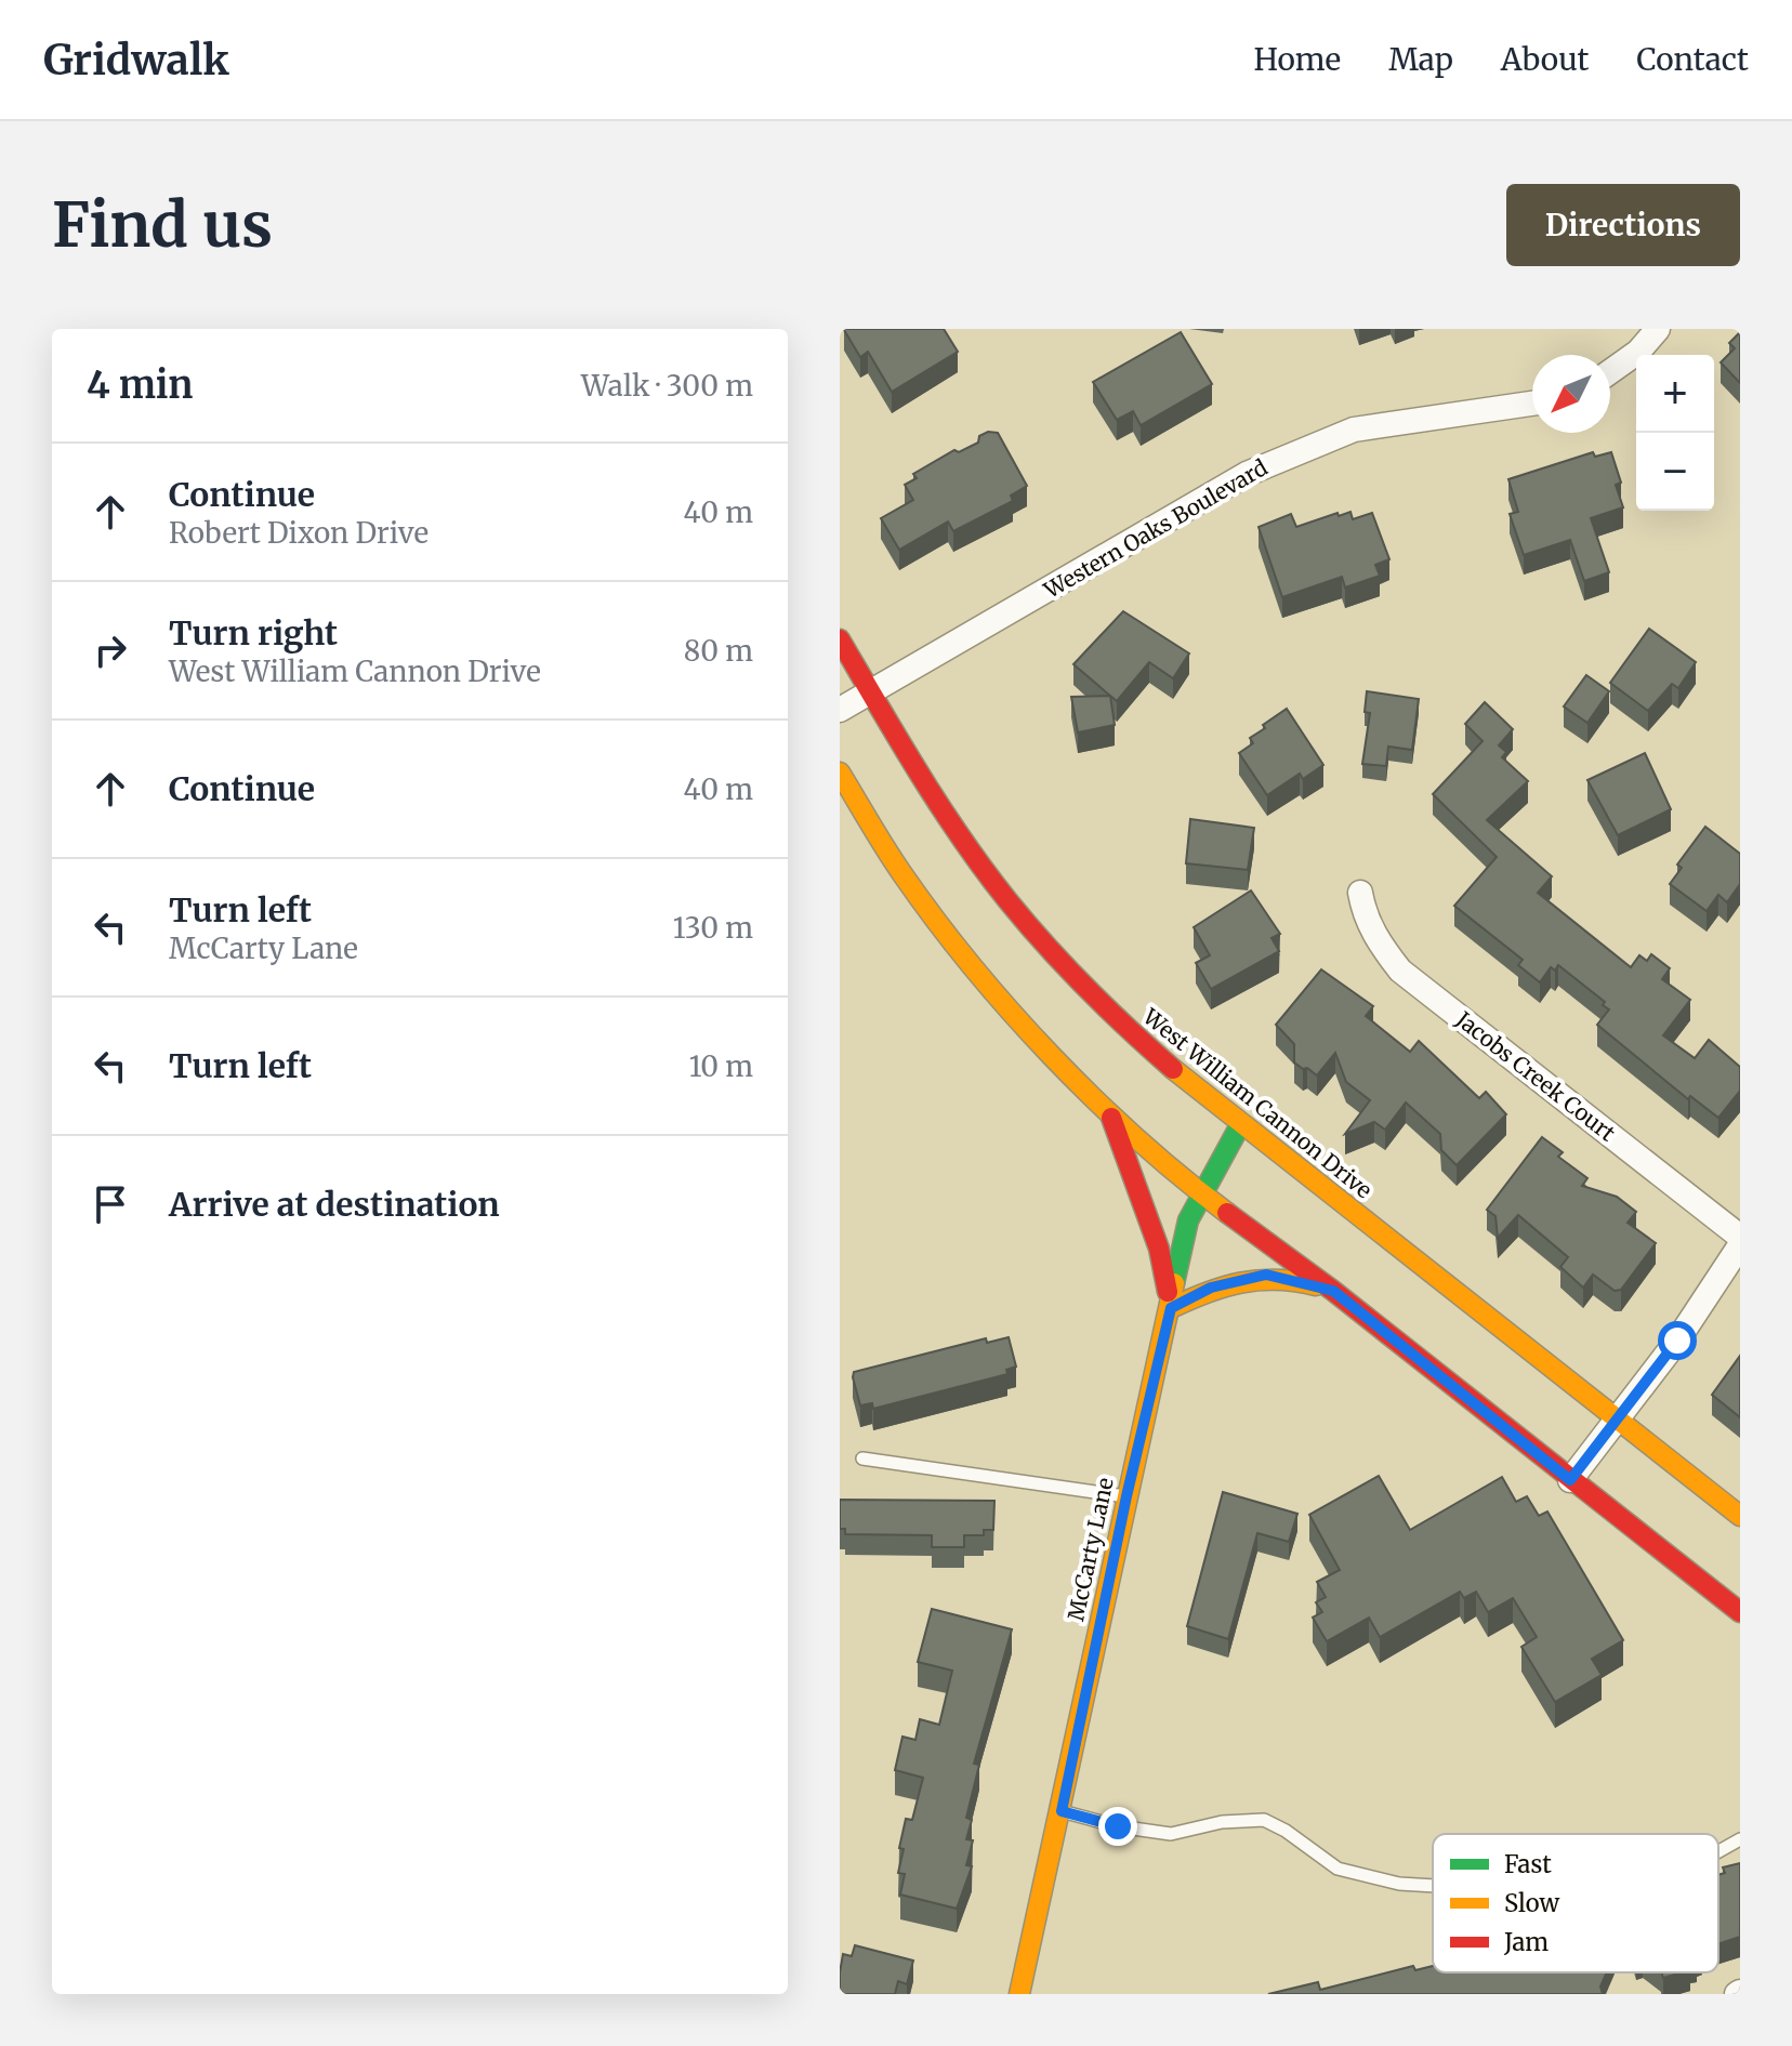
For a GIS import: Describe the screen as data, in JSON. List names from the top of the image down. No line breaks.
{"streets":{"main road":["West William Cannon Drive","McCarty Lane"],"street":["Western Oaks Boulevard","Jacobs Creek Court"]},"crossings":[["Western Oaks Boulevard","West William Cannon Drive"],["West William Cannon Drive","McCarty Lane"]],"legend":["Fast","Slow","Jam"],"north":"bottom left","page":{"header":"Gridwalk","nav":["Home","Map","About","Contact"],"buttons":"Directions","title":"Find us","heading":["4 min","Walk · 300 m"],"map_buttons":["+","−"],"list":[["Continue","Robert Dixon Drive","40 m"],["Turn right","West William Cannon Drive","80 m"],["Continue","40 m"],["Turn left","McCarty Lane","130 m"],["Turn left","10 m"],"Arrive at destination"]}}
